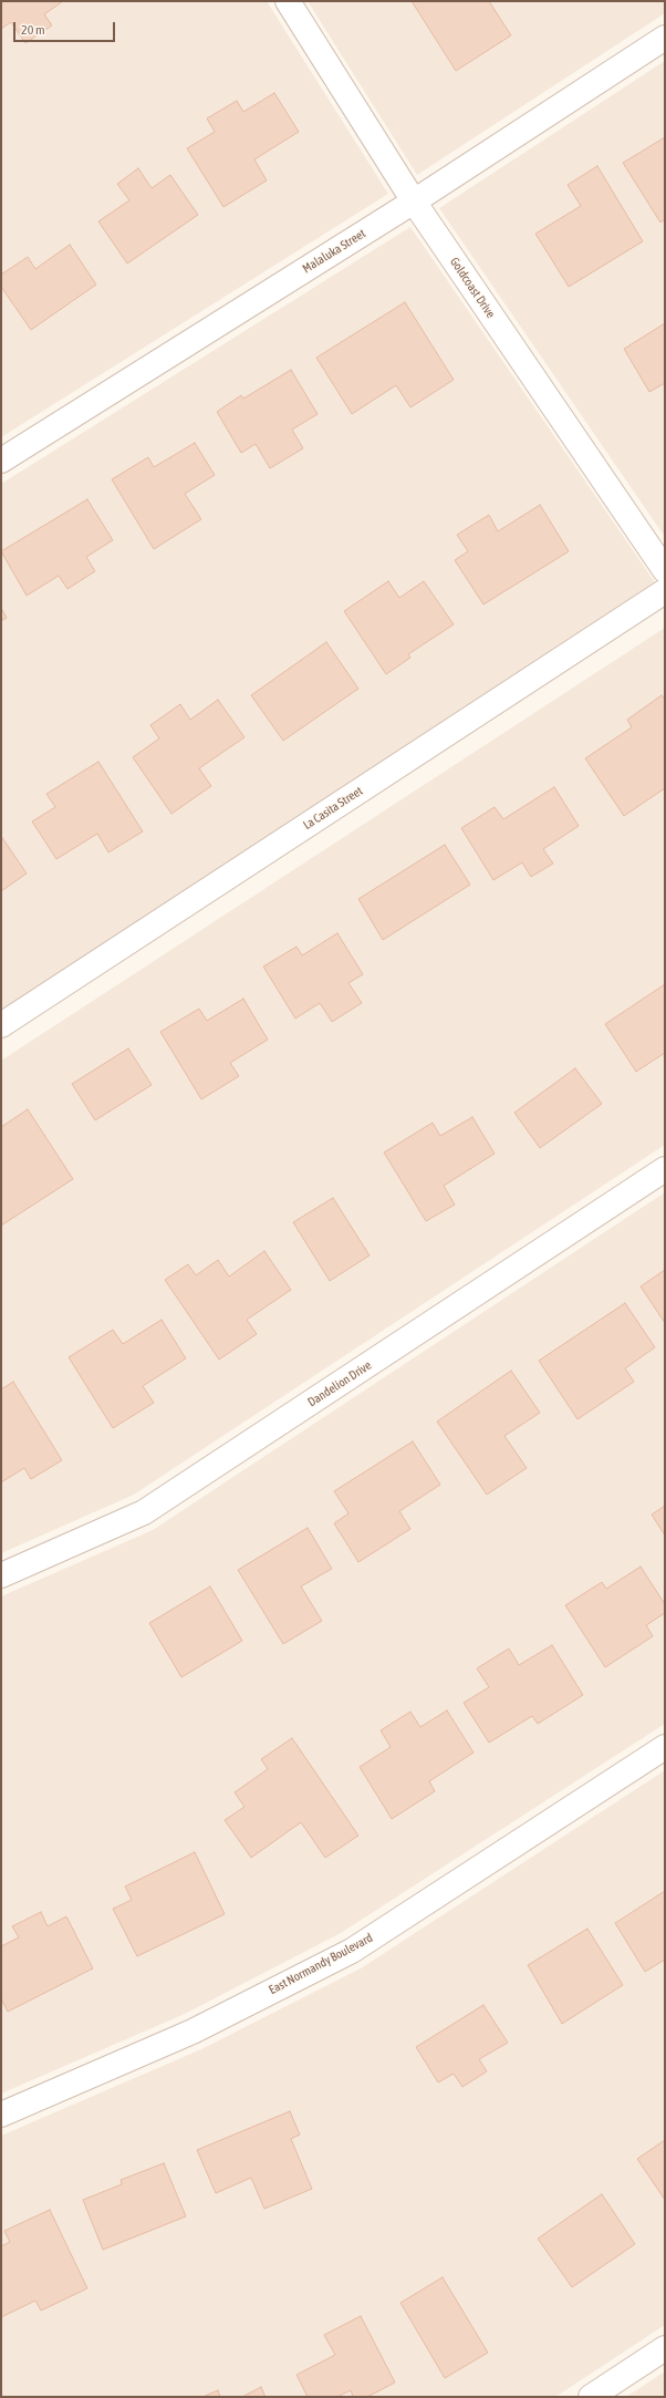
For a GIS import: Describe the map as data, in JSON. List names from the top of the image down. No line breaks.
{"streets":{"street":["Malaluka Street","Goldcoast Drive","La Casita Street","Dandelion Drive","East Normandy Boulevard"]},"crossings":[["Malaluka Street","Goldcoast Drive"]],"scale_bar":"20 m"}
